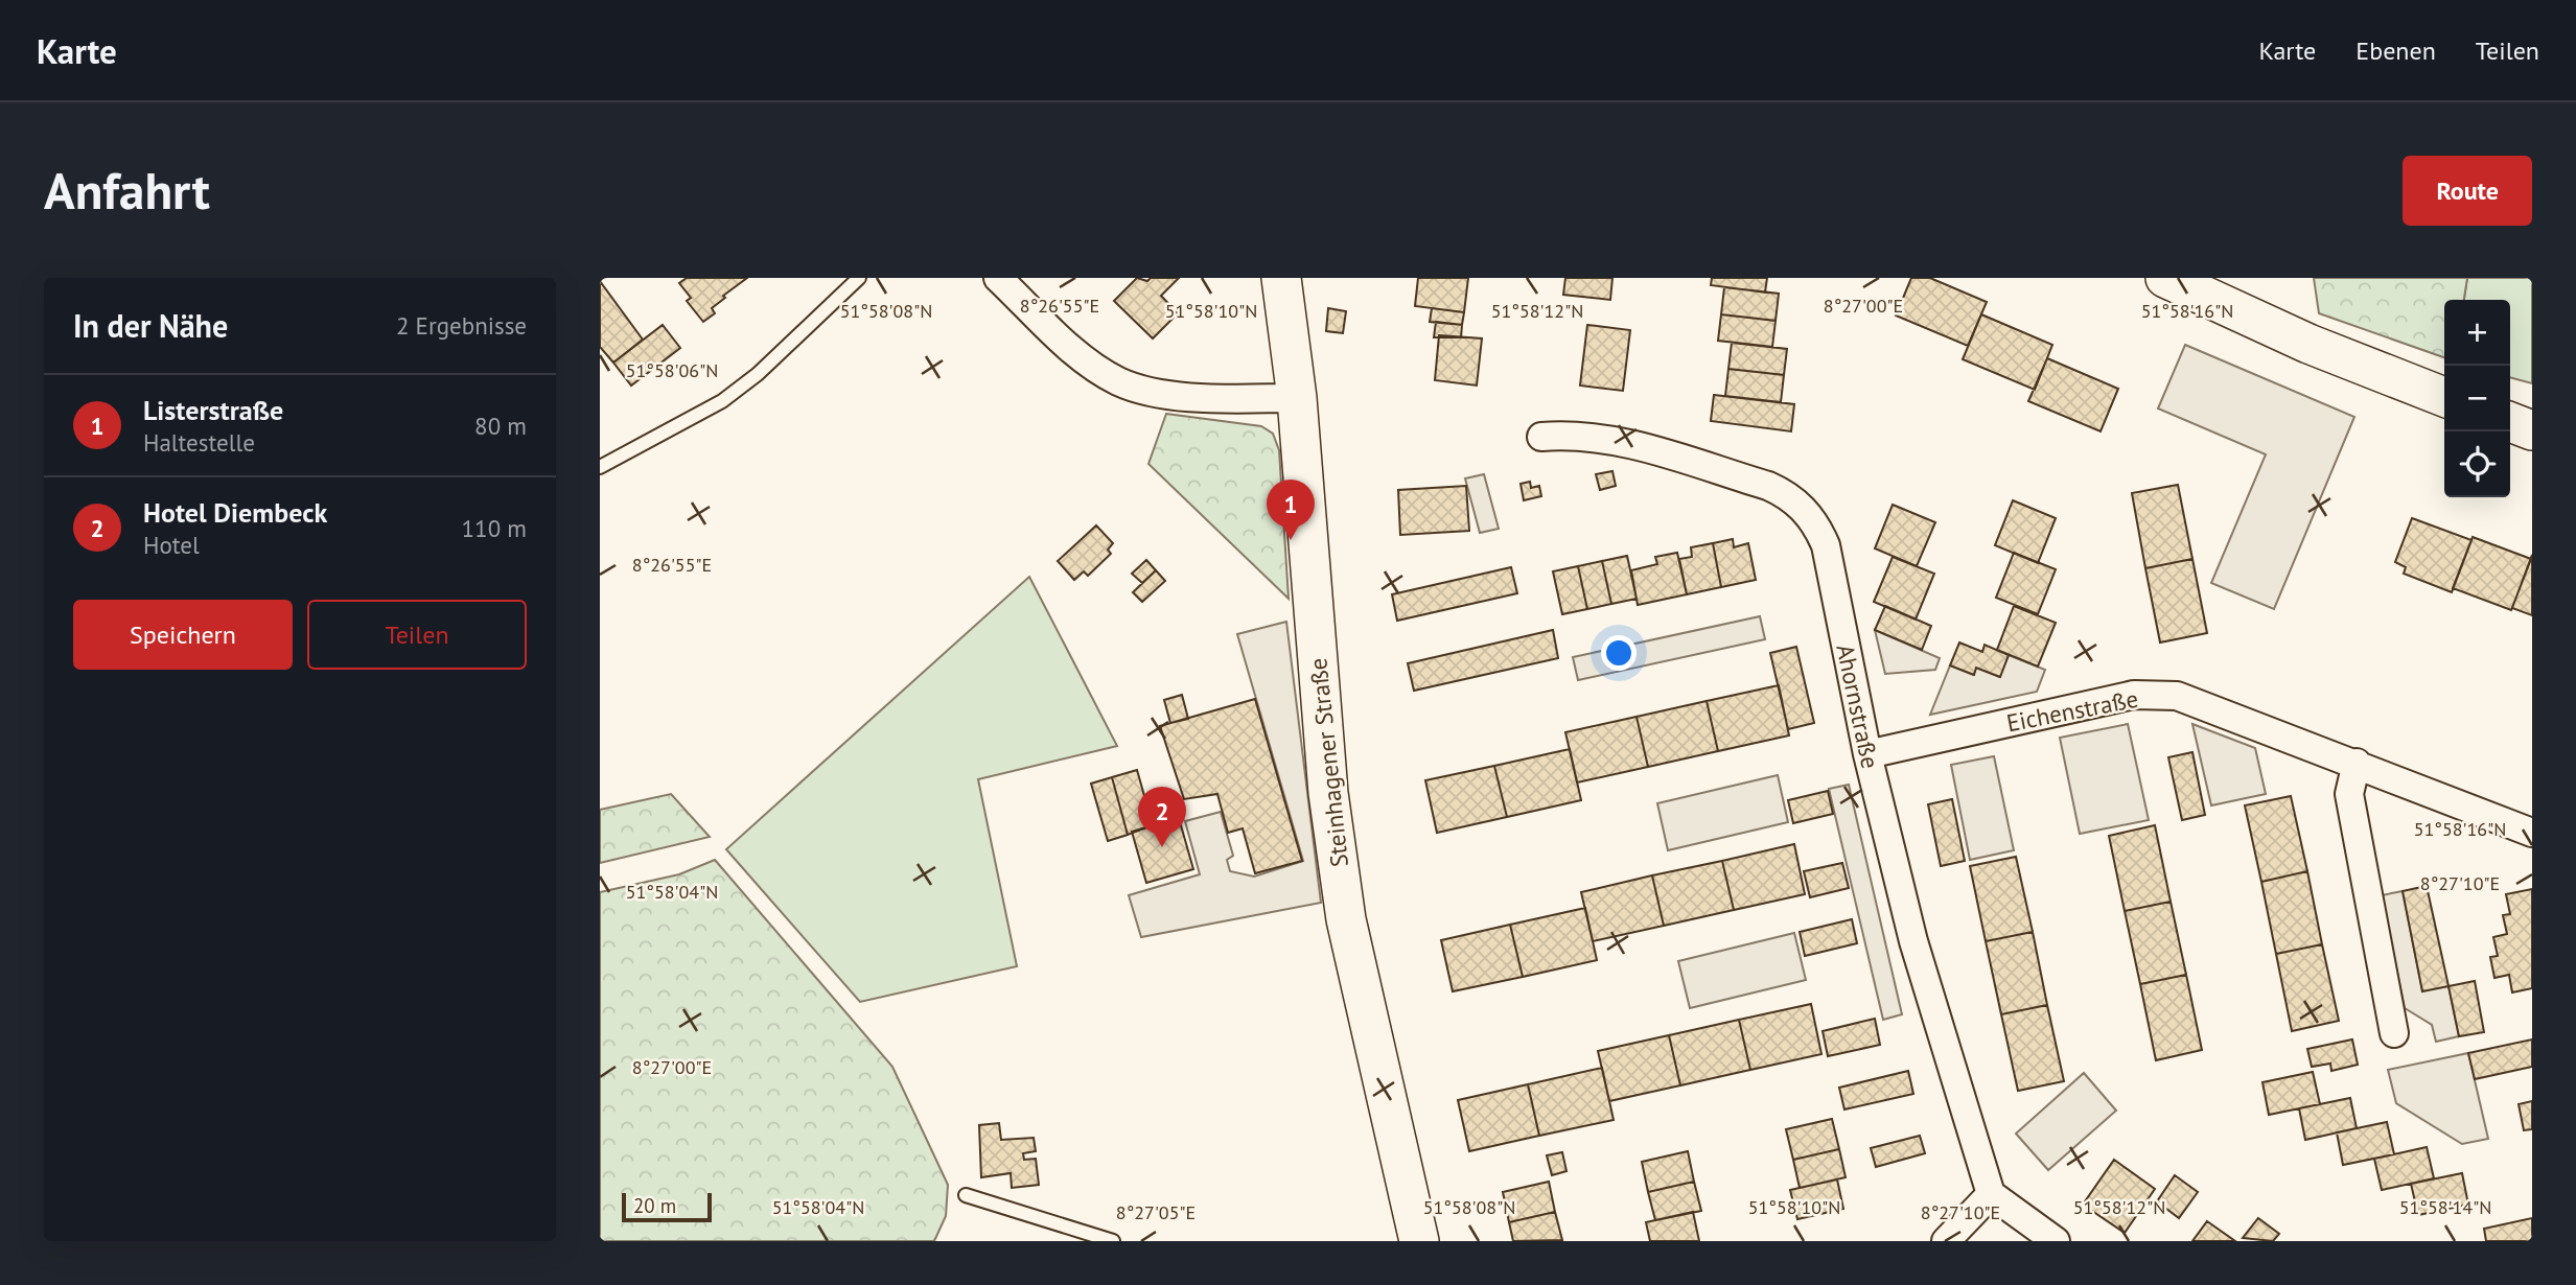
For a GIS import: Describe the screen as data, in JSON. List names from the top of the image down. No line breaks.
{"streets":{"main road":["Steinhagener Straße"],"street":["Ahornstraße","Eichenstraße"]},"crossings":[["Ahornstraße","Eichenstraße"]],"scale_bar":"20 m","page":{"header":"Karte","nav":["Karte","Ebenen","Teilen"],"buttons":["Route",["Speichern","Teilen"]],"title":"Anfahrt","heading":["In der Nähe","2 Ergebnisse"],"map_buttons":["+","−"],"list":[{"mark":"1","name":"Listerstraße","note":"Haltestelle","value":"80 m"},{"mark":"2","name":"Hotel Diembeck","note":"Hotel","value":"110 m"}],"pins":["1","2"],"scale":"20 m"},"coordinates":["8°26'55\"E","8°27'00\"E","51°58'08\"N","51°58'10\"N","51°58'12\"N","51°58'16\"N","51°58'06\"N","8°27'10\"E","51°58'04\"N","51°58'14\"N","8°27'05\"E"]}
